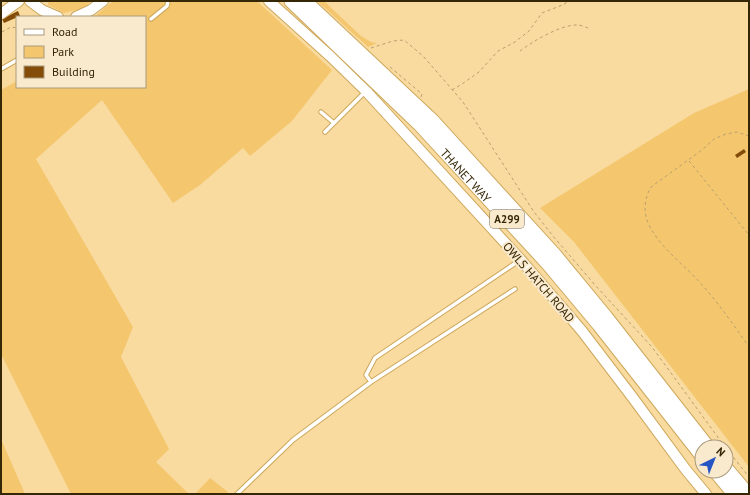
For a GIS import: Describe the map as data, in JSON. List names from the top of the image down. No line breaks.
{"streets":{"highway":["THANET WAY","A299"],"street":["OWLS HATCH ROAD"]},"legend":["Road","Park","Building"],"north":"top right"}
